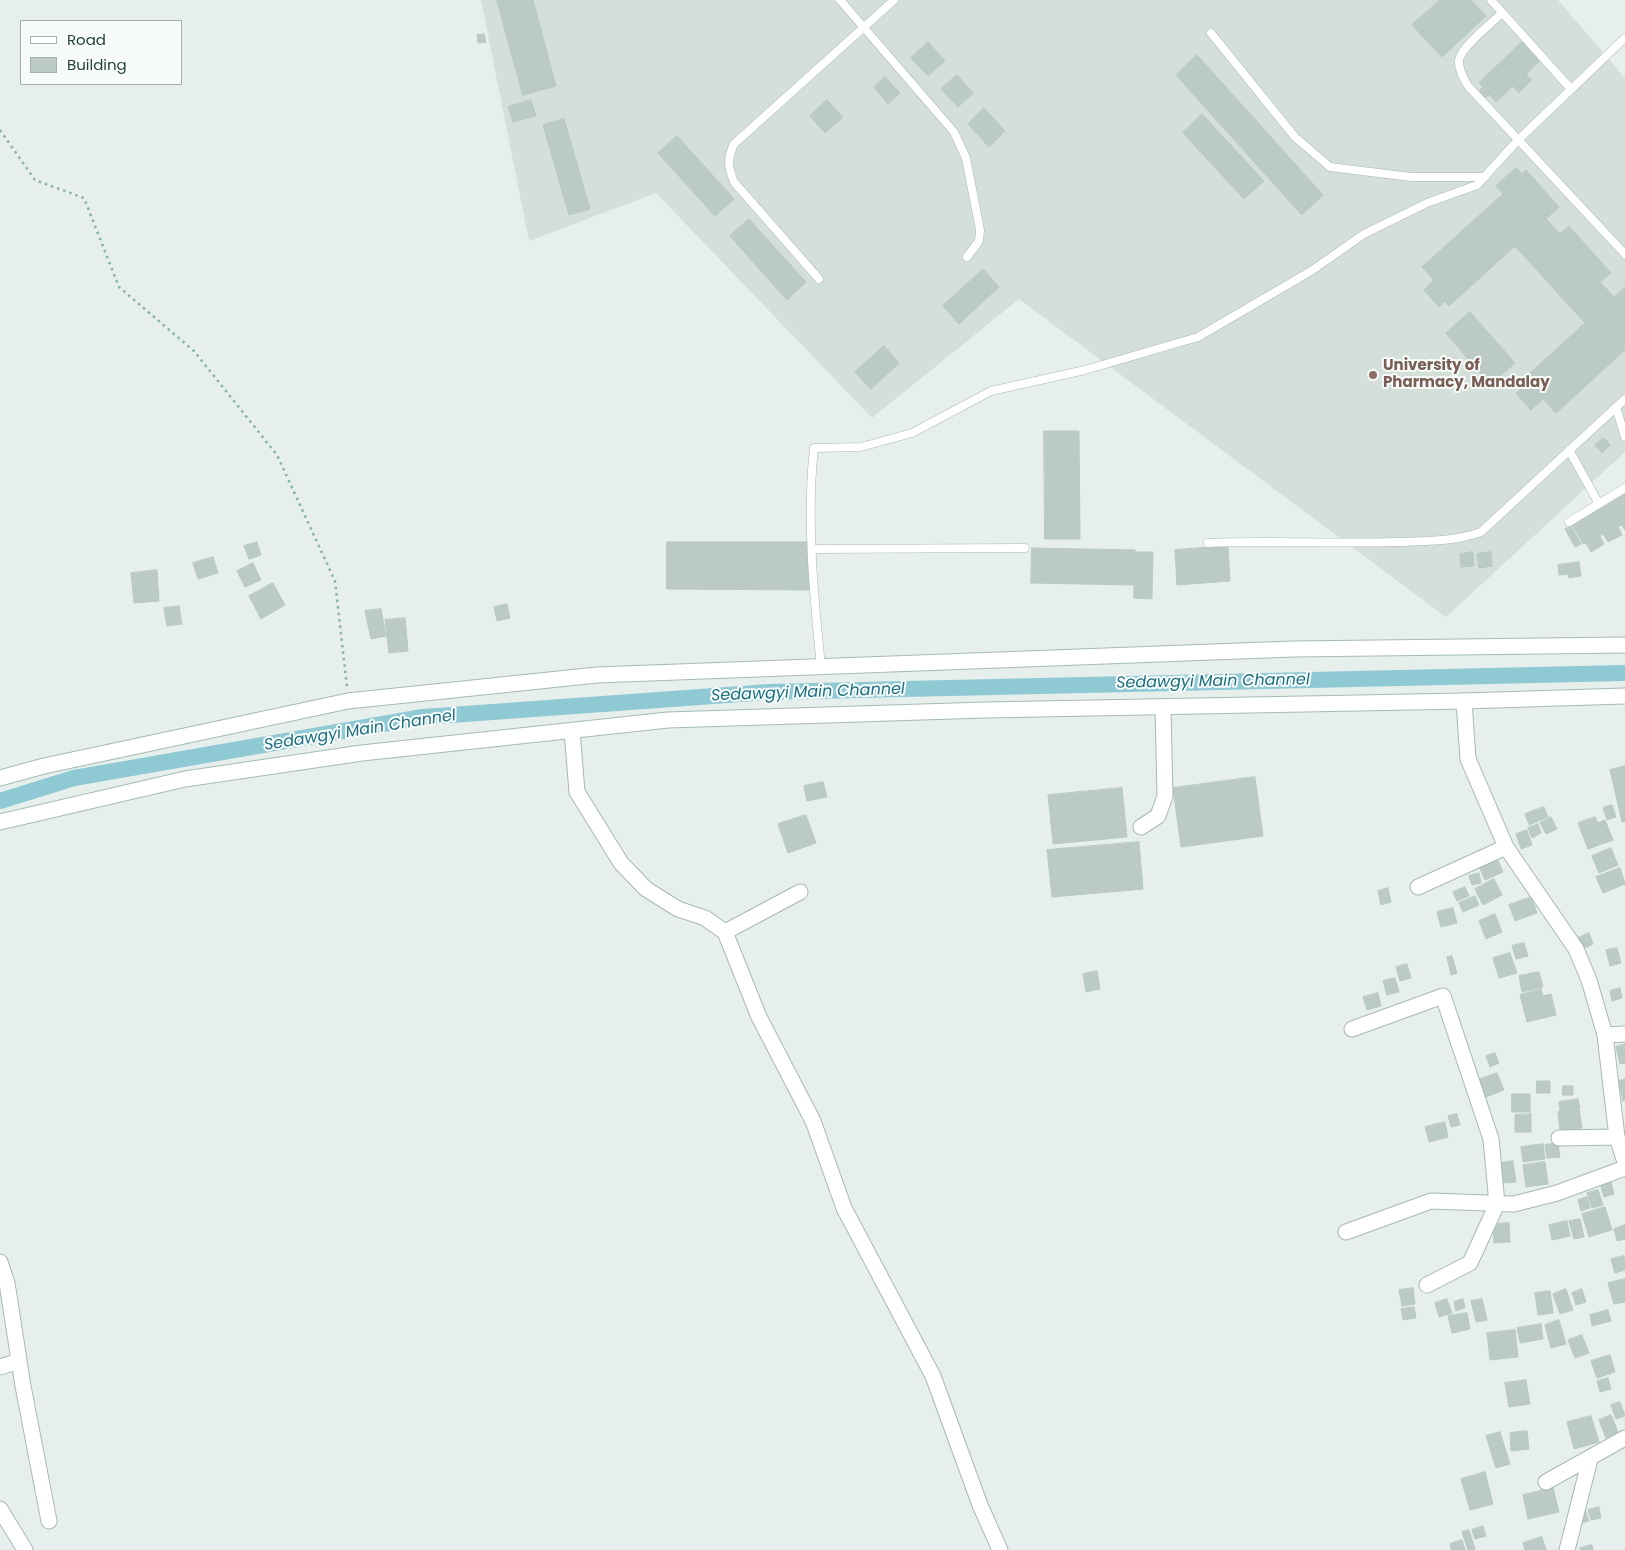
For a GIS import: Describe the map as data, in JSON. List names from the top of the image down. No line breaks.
{"water":["Sedawgyi Main Channel"],"places":["University of Pharmacy, Mandalay"],"legend":["Road","Building"]}
